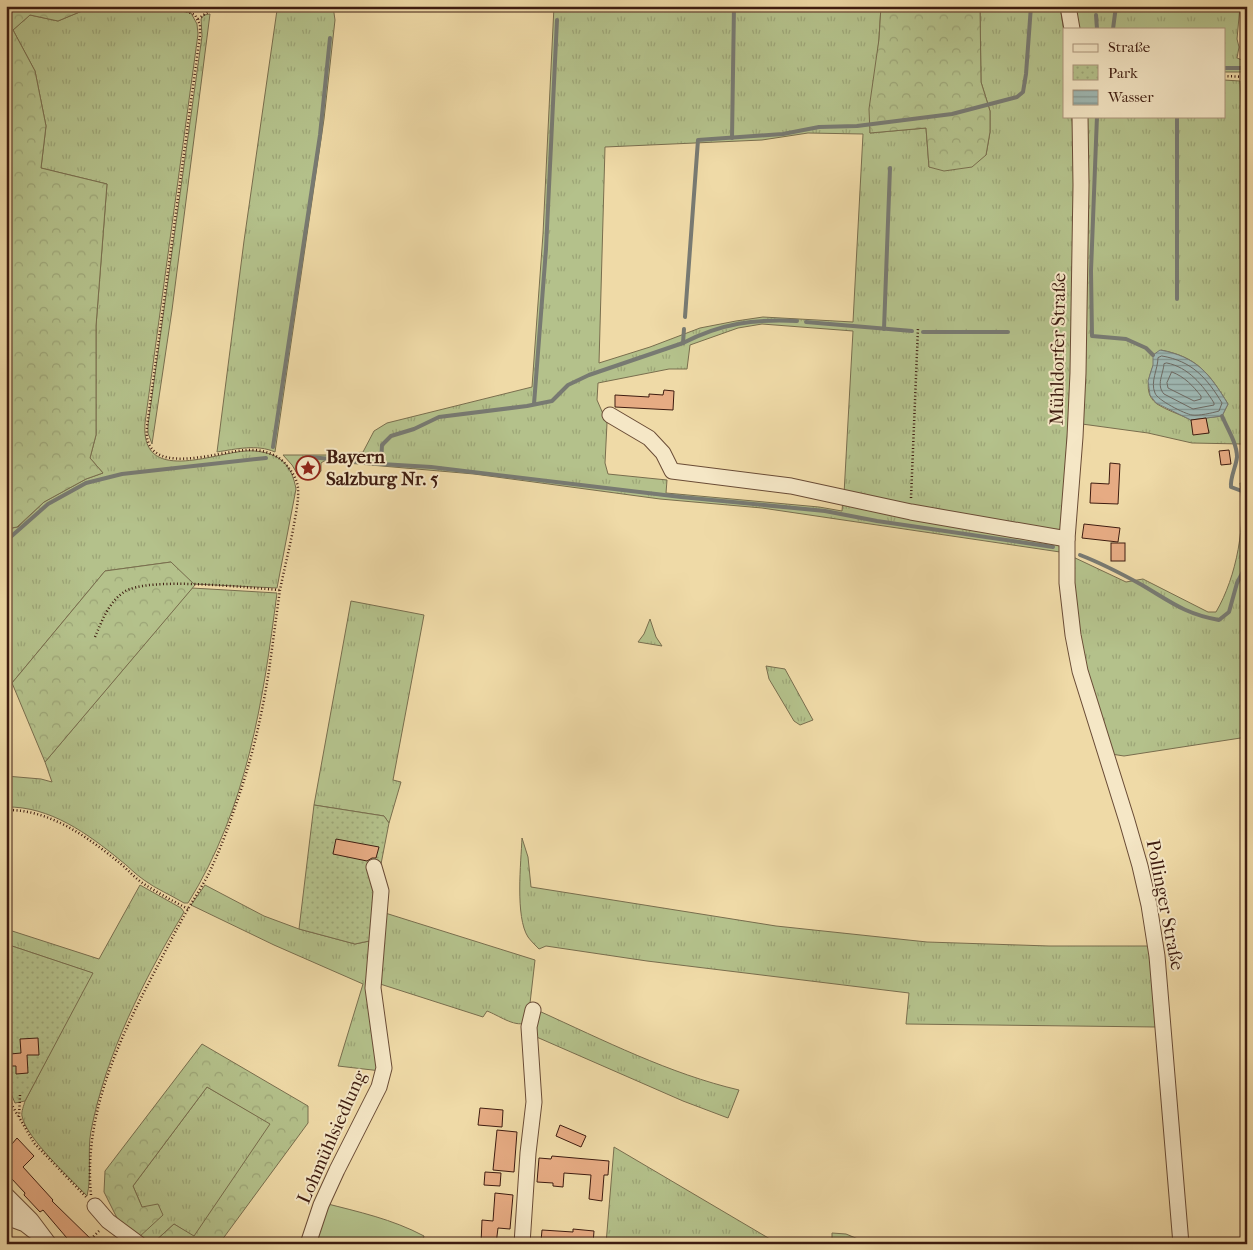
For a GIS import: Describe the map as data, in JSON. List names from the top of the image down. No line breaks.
{"streets":{"street":["Mühldorfer Straße","Pollinger Straße","Lohmühlsiedlung"]},"crossings":[["Mühldorfer Straße","Pollinger Straße"]],"places":{"place":["Bayern Salzburg Nr. 5"]},"legend":["Straße","Park","Wasser"]}
